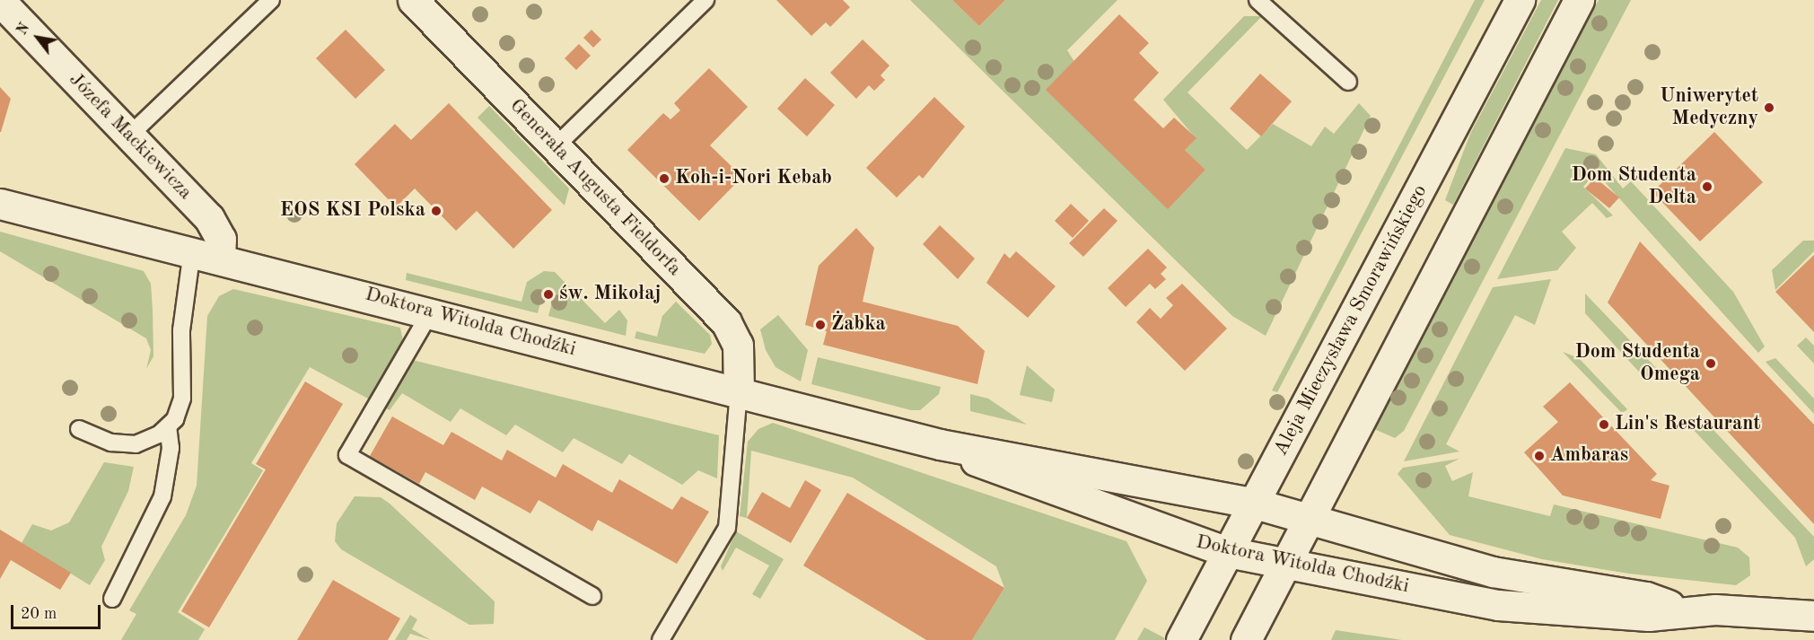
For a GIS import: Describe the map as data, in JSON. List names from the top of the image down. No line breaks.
{"streets":{"street":["Józefa Mackiewicza","Generała Augusta Fieldorfa","Aleja Mieczysława Smorawińskiego","Doktora Witolda Chodźki"]},"crossings":[["Józefa Mackiewicza","Doktora Witolda Chodźki"],["Generała Augusta Fieldorfa","Doktora Witolda Chodźki"],["Aleja Mieczysława Smorawińskiego","Doktora Witolda Chodźki"]],"places":["Uniwerytet Medyczny","Koh-i-Nori Kebab","Dom Studenta Delta","EOS KSI Polska","św. Mikołaj","Żabka","Dom Studenta Omega","Lin's Restaurant","Ambaras"],"scale_bar":"20 m","north":"top left"}
